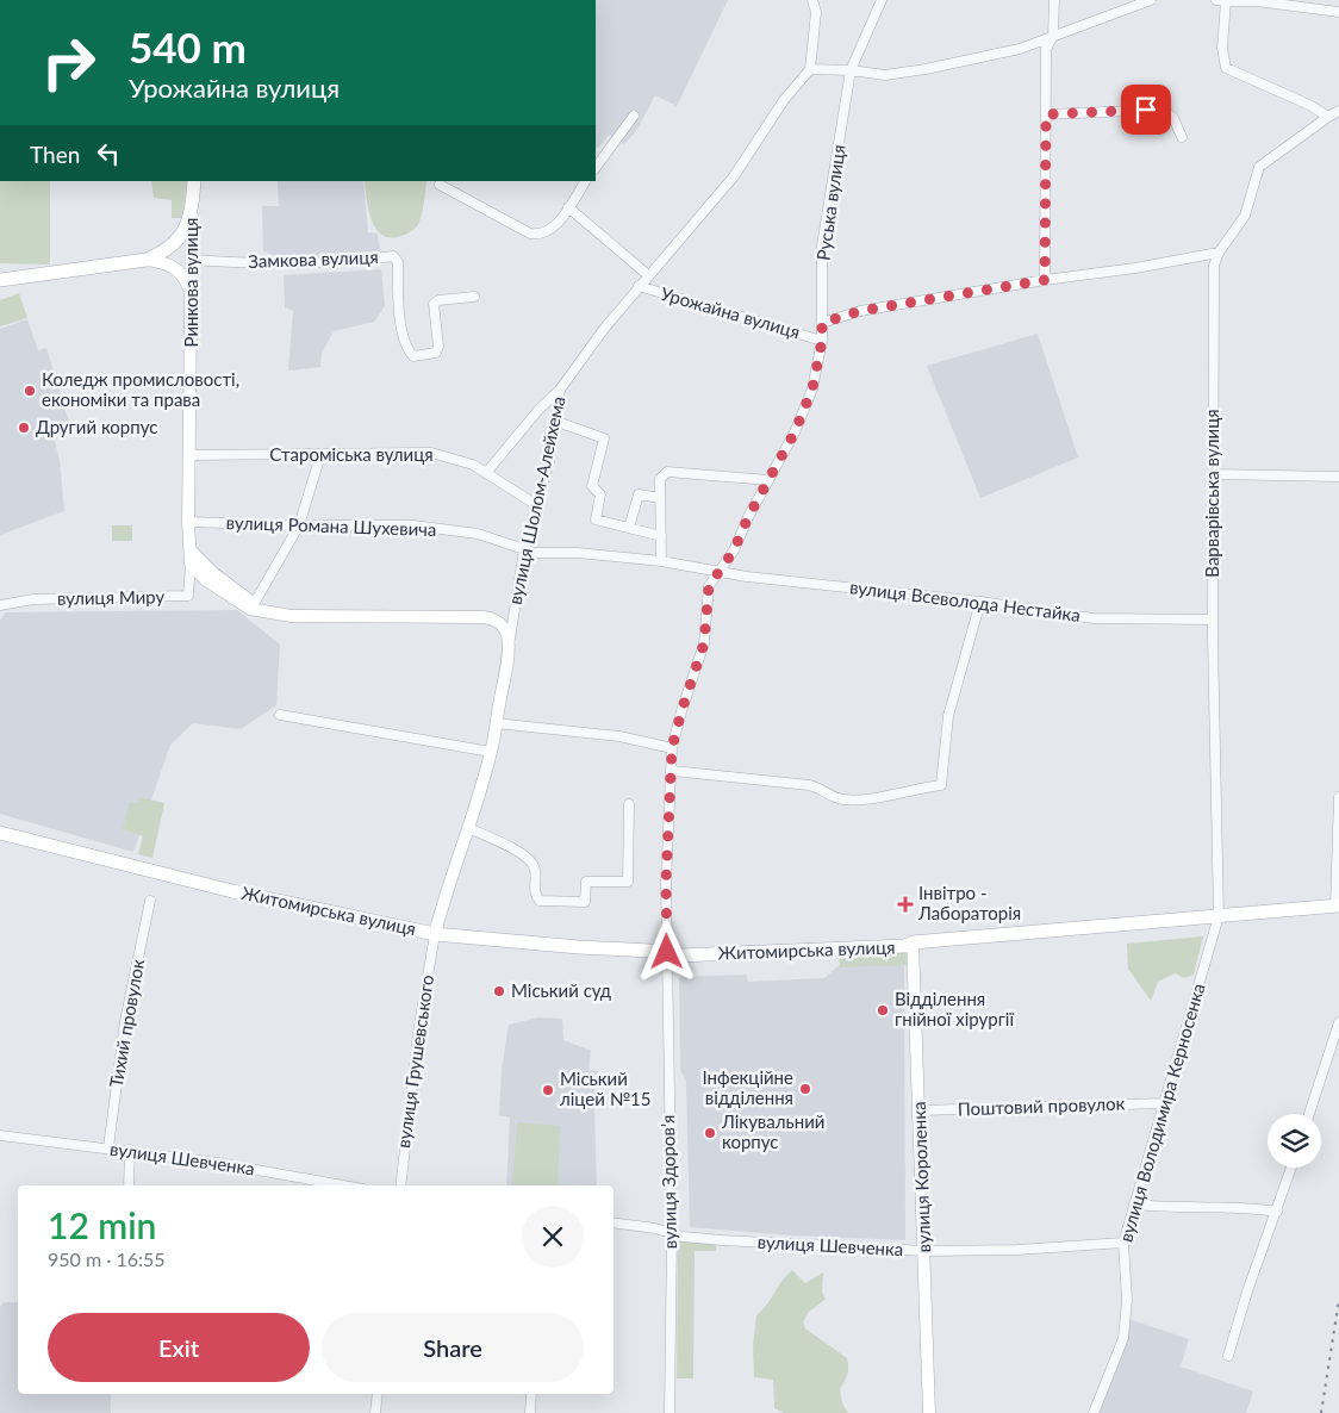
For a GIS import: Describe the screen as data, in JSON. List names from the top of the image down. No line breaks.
{"streets":{"main road":["Ринкова вулиця","вулиця Шолом-Алейхема","Житомирська вулиця","вулиця Короленка"],"street":["Руська вулиця","Замкова вулиця","Урожайна вулиця","Староміська вулиця","Варварівська вулиця","вулиця Романа Шухевича","вулиця Миру","вулиця Всеволода Нестайка","Тихий провулок","вулиця Грушевського","Поштовий провулок","вулиця Володимира Керносенка","вулиця Шевченка","вулиця Здоровʼя"]},"crossings":[["Руська вулиця","Урожайна вулиця"],["Руська вулиця","вулиця Романа Шухевича"],["Руська вулиця","вулиця Всеволода Нестайка"],["Руська вулиця","Житомирська вулиця"],["Руська вулиця","вулиця Здоровʼя"],["Замкова вулиця","Ринкова вулиця"],["Ринкова вулиця","Староміська вулиця"],["Ринкова вулиця","вулиця Романа Шухевича"],["Ринкова вулиця","вулиця Миру"],["Урожайна вулиця","Варварівська вулиця"],["Урожайна вулиця","вулиця Шолом-Алейхема"],["Староміська вулиця","вулиця Шолом-Алейхема"],["Варварівська вулиця","вулиця Всеволода Нестайка"],["Варварівська вулиця","Житомирська вулиця"],["Варварівська вулиця","вулиця Володимира Керносенка"],["вулиця Шолом-Алейхема","вулиця Романа Шухевича"],["вулиця Шолом-Алейхема","Житомирська вулиця"],["вулиця Шолом-Алейхема","вулиця Грушевського"],["вулиця Романа Шухевича","вулиця Всеволода Нестайка"],["Житомирська вулиця","вулиця Грушевського"],["Житомирська вулиця","вулиця Володимира Керносенка"],["Житомирська вулиця","вулиця Короленка"],["Житомирська вулиця","вулиця Здоровʼя"],["Тихий провулок","вулиця Шевченка"],["Поштовий провулок","вулиця Володимира Керносенка"],["Поштовий провулок","вулиця Короленка"],["вулиця Володимира Керносенка","вулиця Шевченка"],["вулиця Шевченка","вулиця Короленка"],["вулиця Шевченка","вулиця Здоровʼя"]],"places":{"other":["Коледж промисловості, економіки та права","Другий корпус","Міський суд","Відділення гнійної хірургії","Інфекційне відділення","Міський ліцей №15","Лікувальний корпус"],"health":["Інвітро - Лабораторія"]},"page":{"turn":["540 m","Урожайна вулиця"],"then":"Then","heading":["12 min","950 m · 16:55"],"buttons":["Exit","Share"]}}
